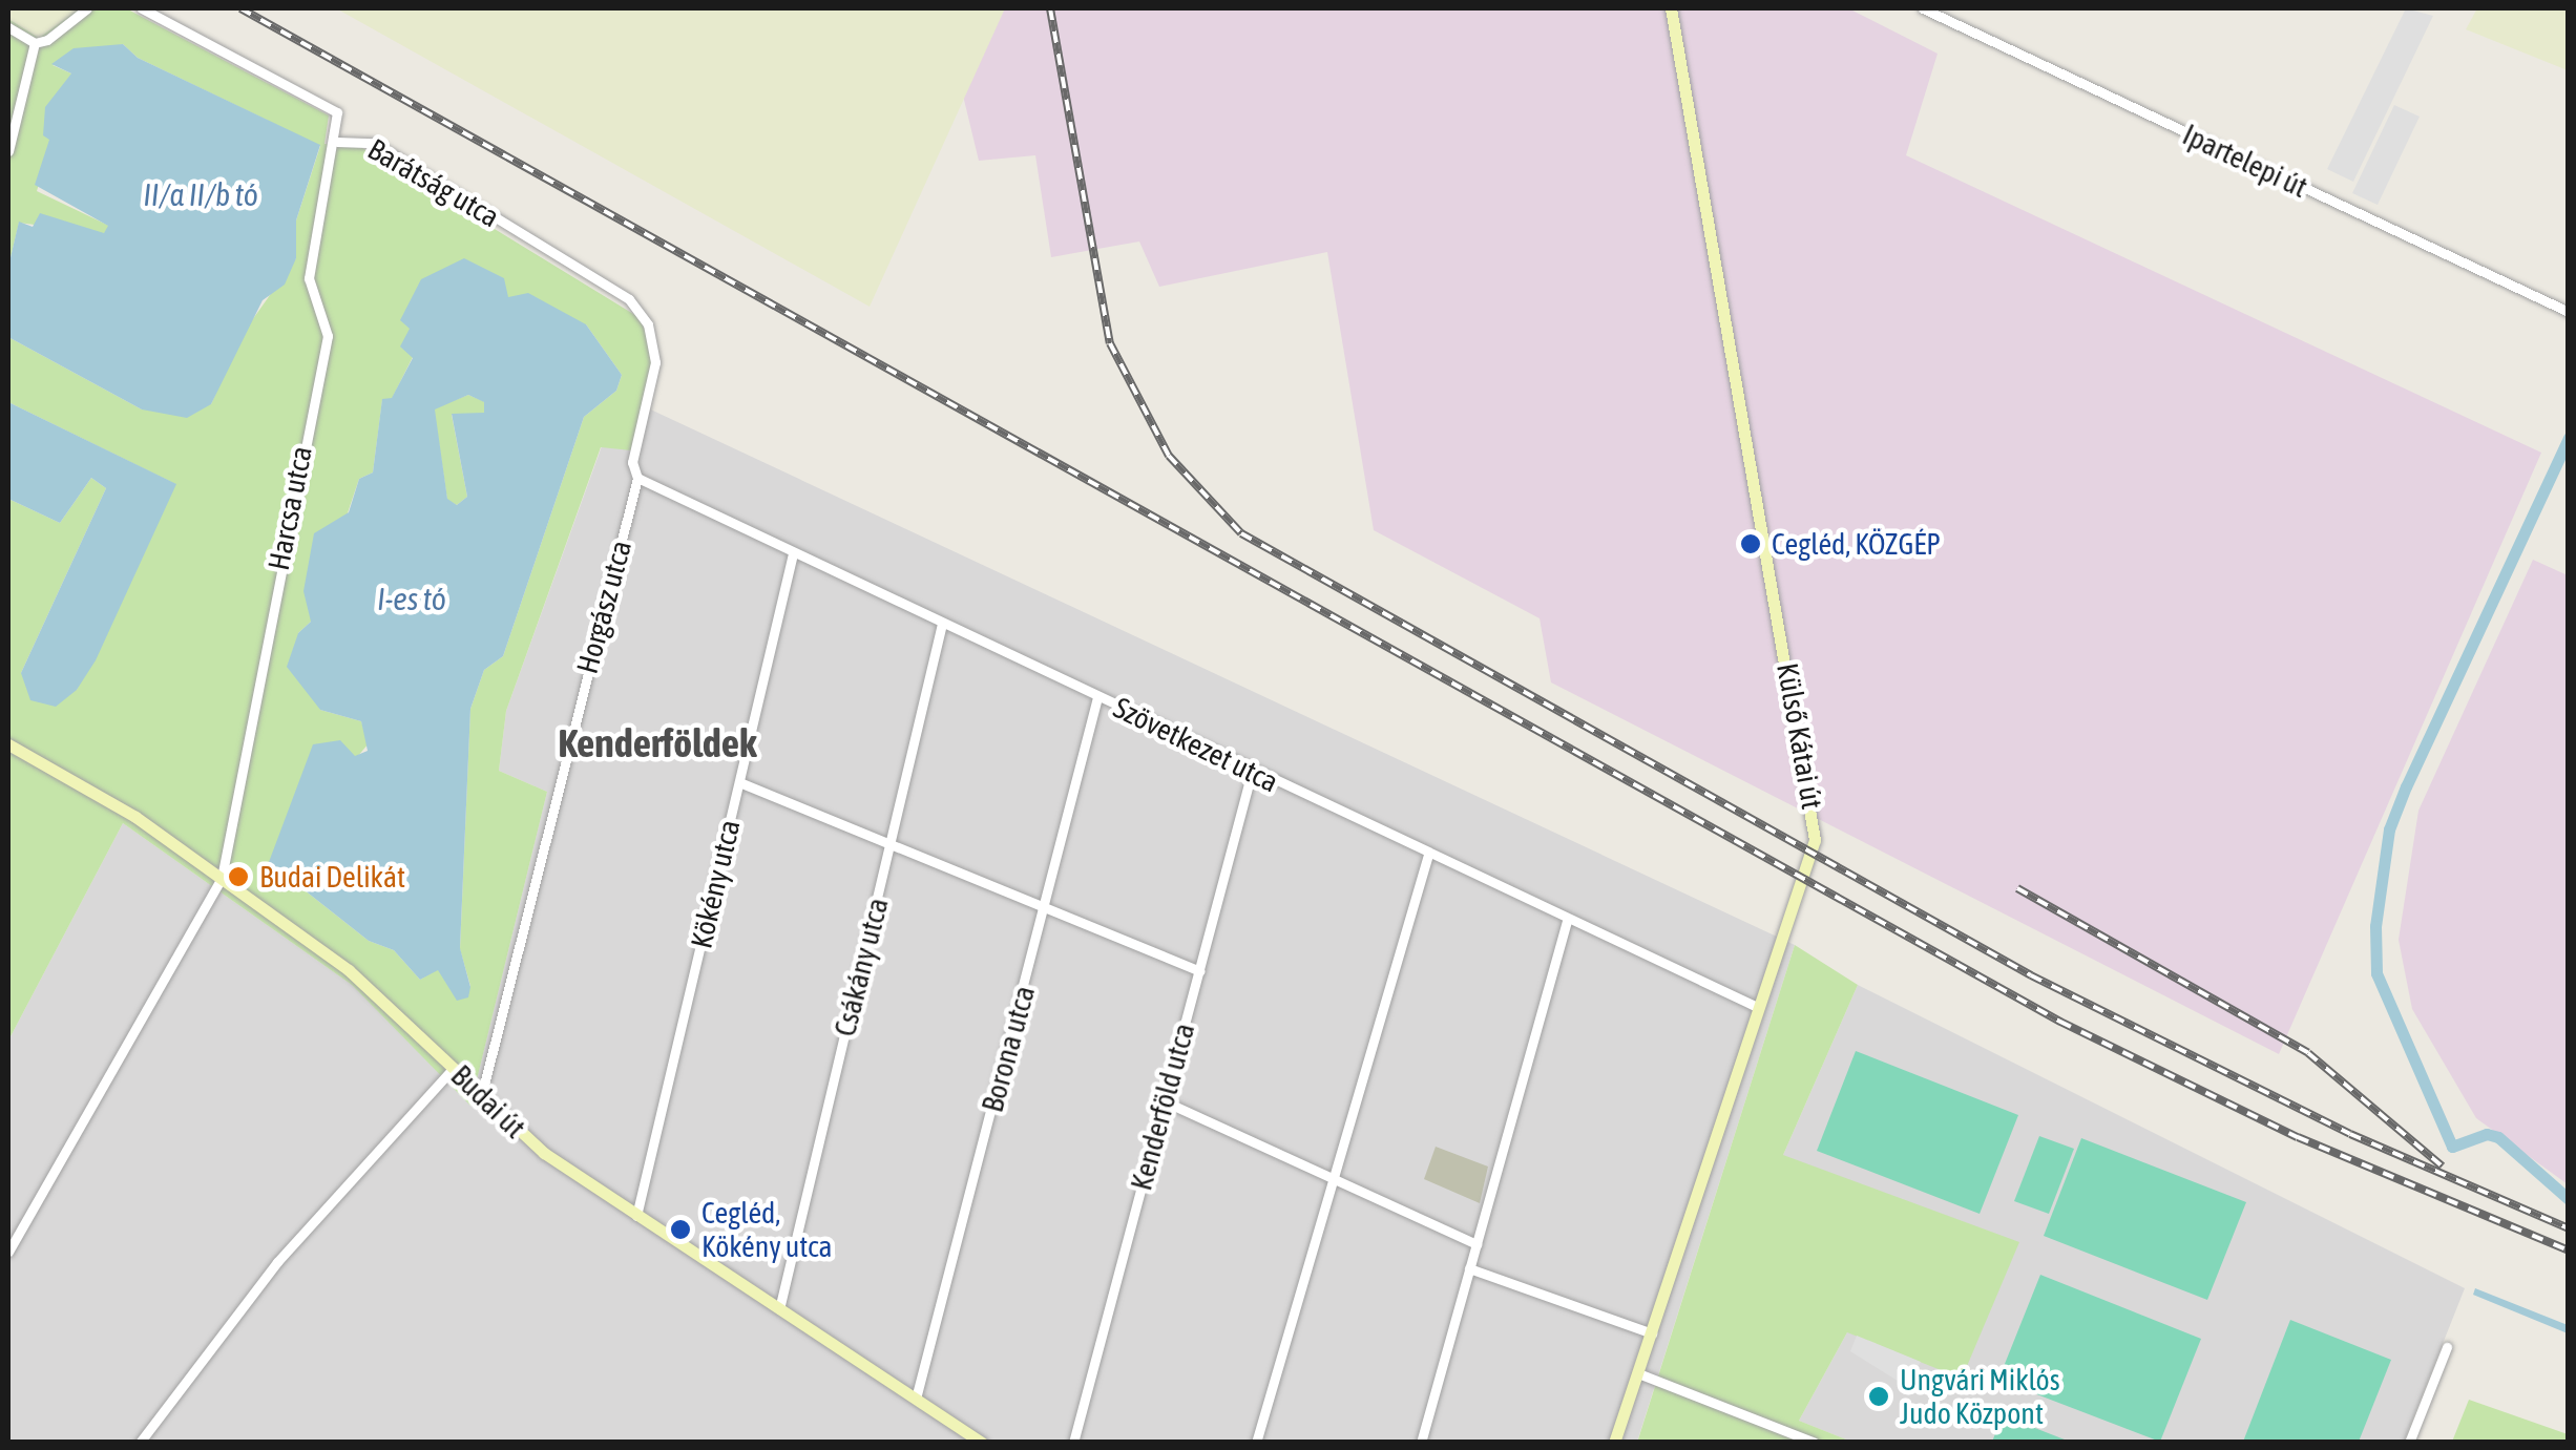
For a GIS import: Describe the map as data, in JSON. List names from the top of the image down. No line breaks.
{"streets":{"main road":["Külső Kátai út","Budai út"],"street":["Ipartelepi út","Barátság utca","Harcsa utca","Horgász utca","Szövetkezet utca","Kökény utca","Csákány utca","Borona utca","Kenderföld utca"]},"crossings":[["Barátság utca","Harcsa utca"],["Barátság utca","Horgász utca"],["Harcsa utca","Budai út"],["Horgász utca","Szövetkezet utca"],["Horgász utca","Budai út"],["Külső Kátai út","Szövetkezet utca"],["Szövetkezet utca","Kökény utca"],["Szövetkezet utca","Csákány utca"],["Szövetkezet utca","Borona utca"],["Szövetkezet utca","Kenderföld utca"],["Kökény utca","Budai út"],["Csákány utca","Budai út"],["Borona utca","Budai út"]],"districts":["Kenderföldek"],"water":["II/a II/b tó","I-es tó"],"places":["Cegléd, KÖZGÉP","Budai Delikát","Cegléd, Kökény utca","Ungvári Miklós Judo Központ"]}
